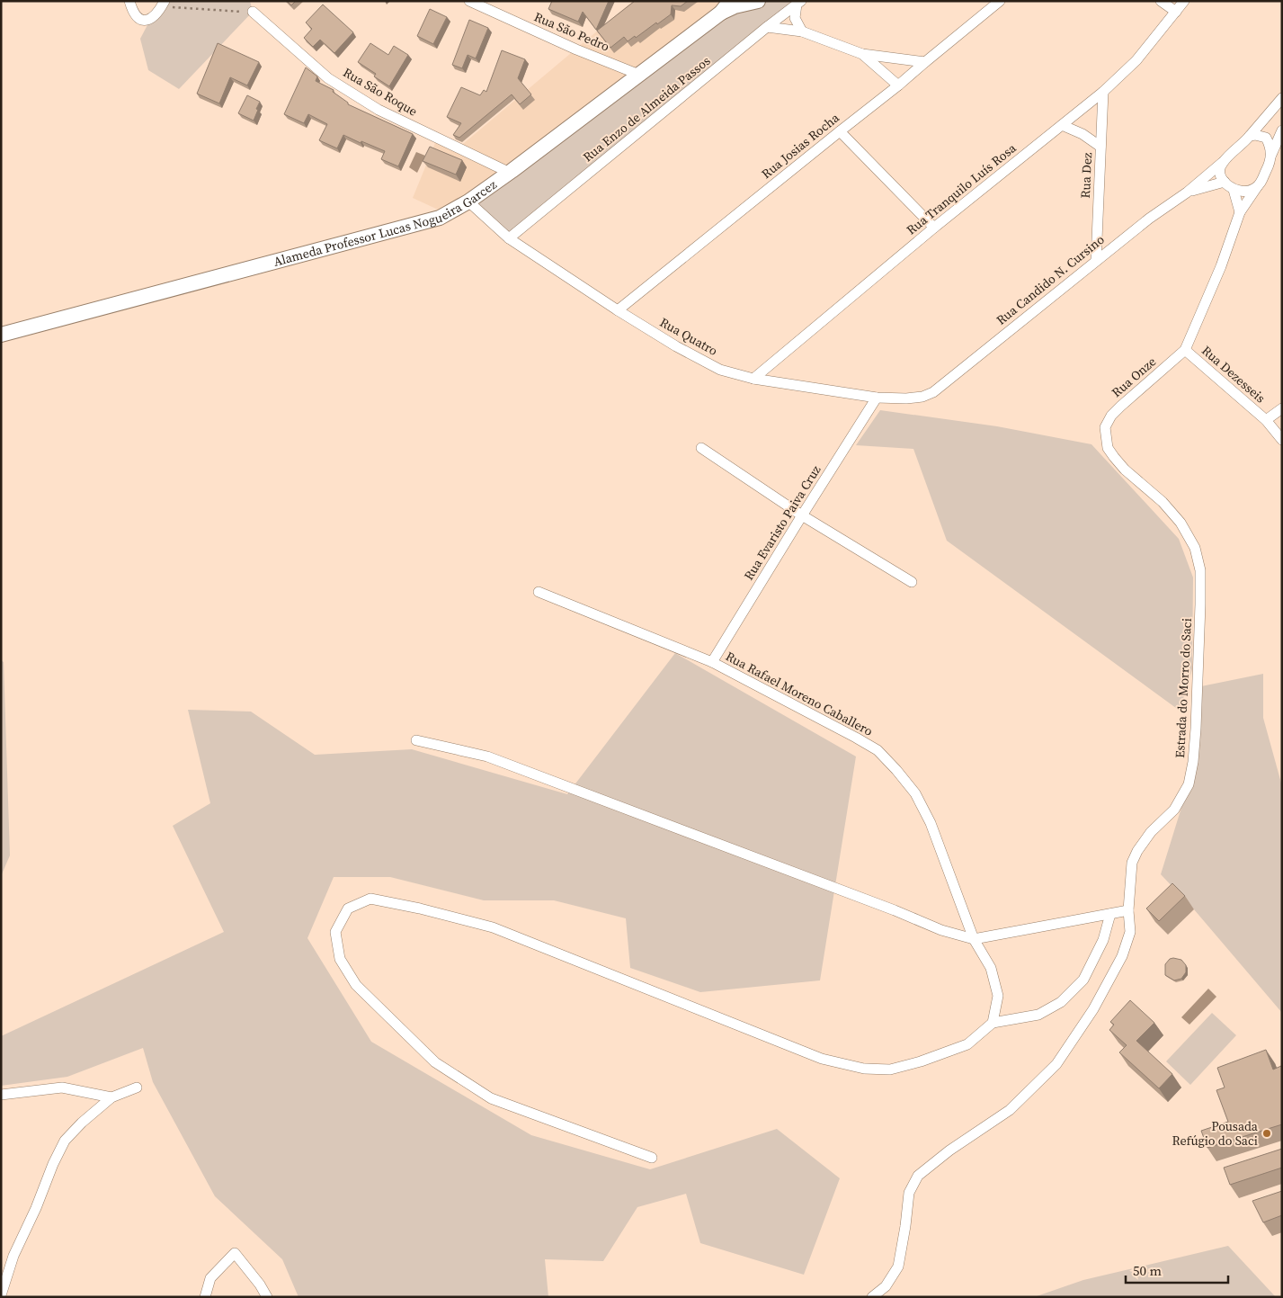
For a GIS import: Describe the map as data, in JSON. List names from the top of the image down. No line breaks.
{"streets":{"main road":["Alameda Professor Lucas Nogueira Garcez"],"street":["Rua São Pedro","Rua São Roque","Rua Enzo de Almeida Passos","Rua Josias Rocha","Rua Dez","Rua Tranquilo Luís Rosa","Rua Candido N. Cursino","Rua Quatro","Rua Dezesseis","Rua Onze","Rua Evaristo Paiva Cruz","Estrada do Morro do Saci","Rua Rafael Moreno Caballero"]},"crossings":[["Rua São Pedro","Alameda Professor Lucas Nogueira Garcez"],["Rua São Roque","Alameda Professor Lucas Nogueira Garcez"],["Rua Enzo de Almeida Passos","Rua Quatro"],["Rua Josias Rocha","Rua Quatro"],["Rua Dez","Rua Tranquilo Luís Rosa"],["Rua Dez","Rua Candido N. Cursino"],["Rua Tranquilo Luís Rosa","Rua Quatro"],["Alameda Professor Lucas Nogueira Garcez","Rua Quatro"],["Rua Candido N. Cursino","Rua Quatro"],["Rua Quatro","Rua Evaristo Paiva Cruz"],["Rua Dezesseis","Rua Onze"],["Rua Onze","Estrada do Morro do Saci"],["Rua Evaristo Paiva Cruz","Rua Rafael Moreno Caballero"]],"places":["Pousada Refúgio do Saci"],"scale_bar":"50 m"}
